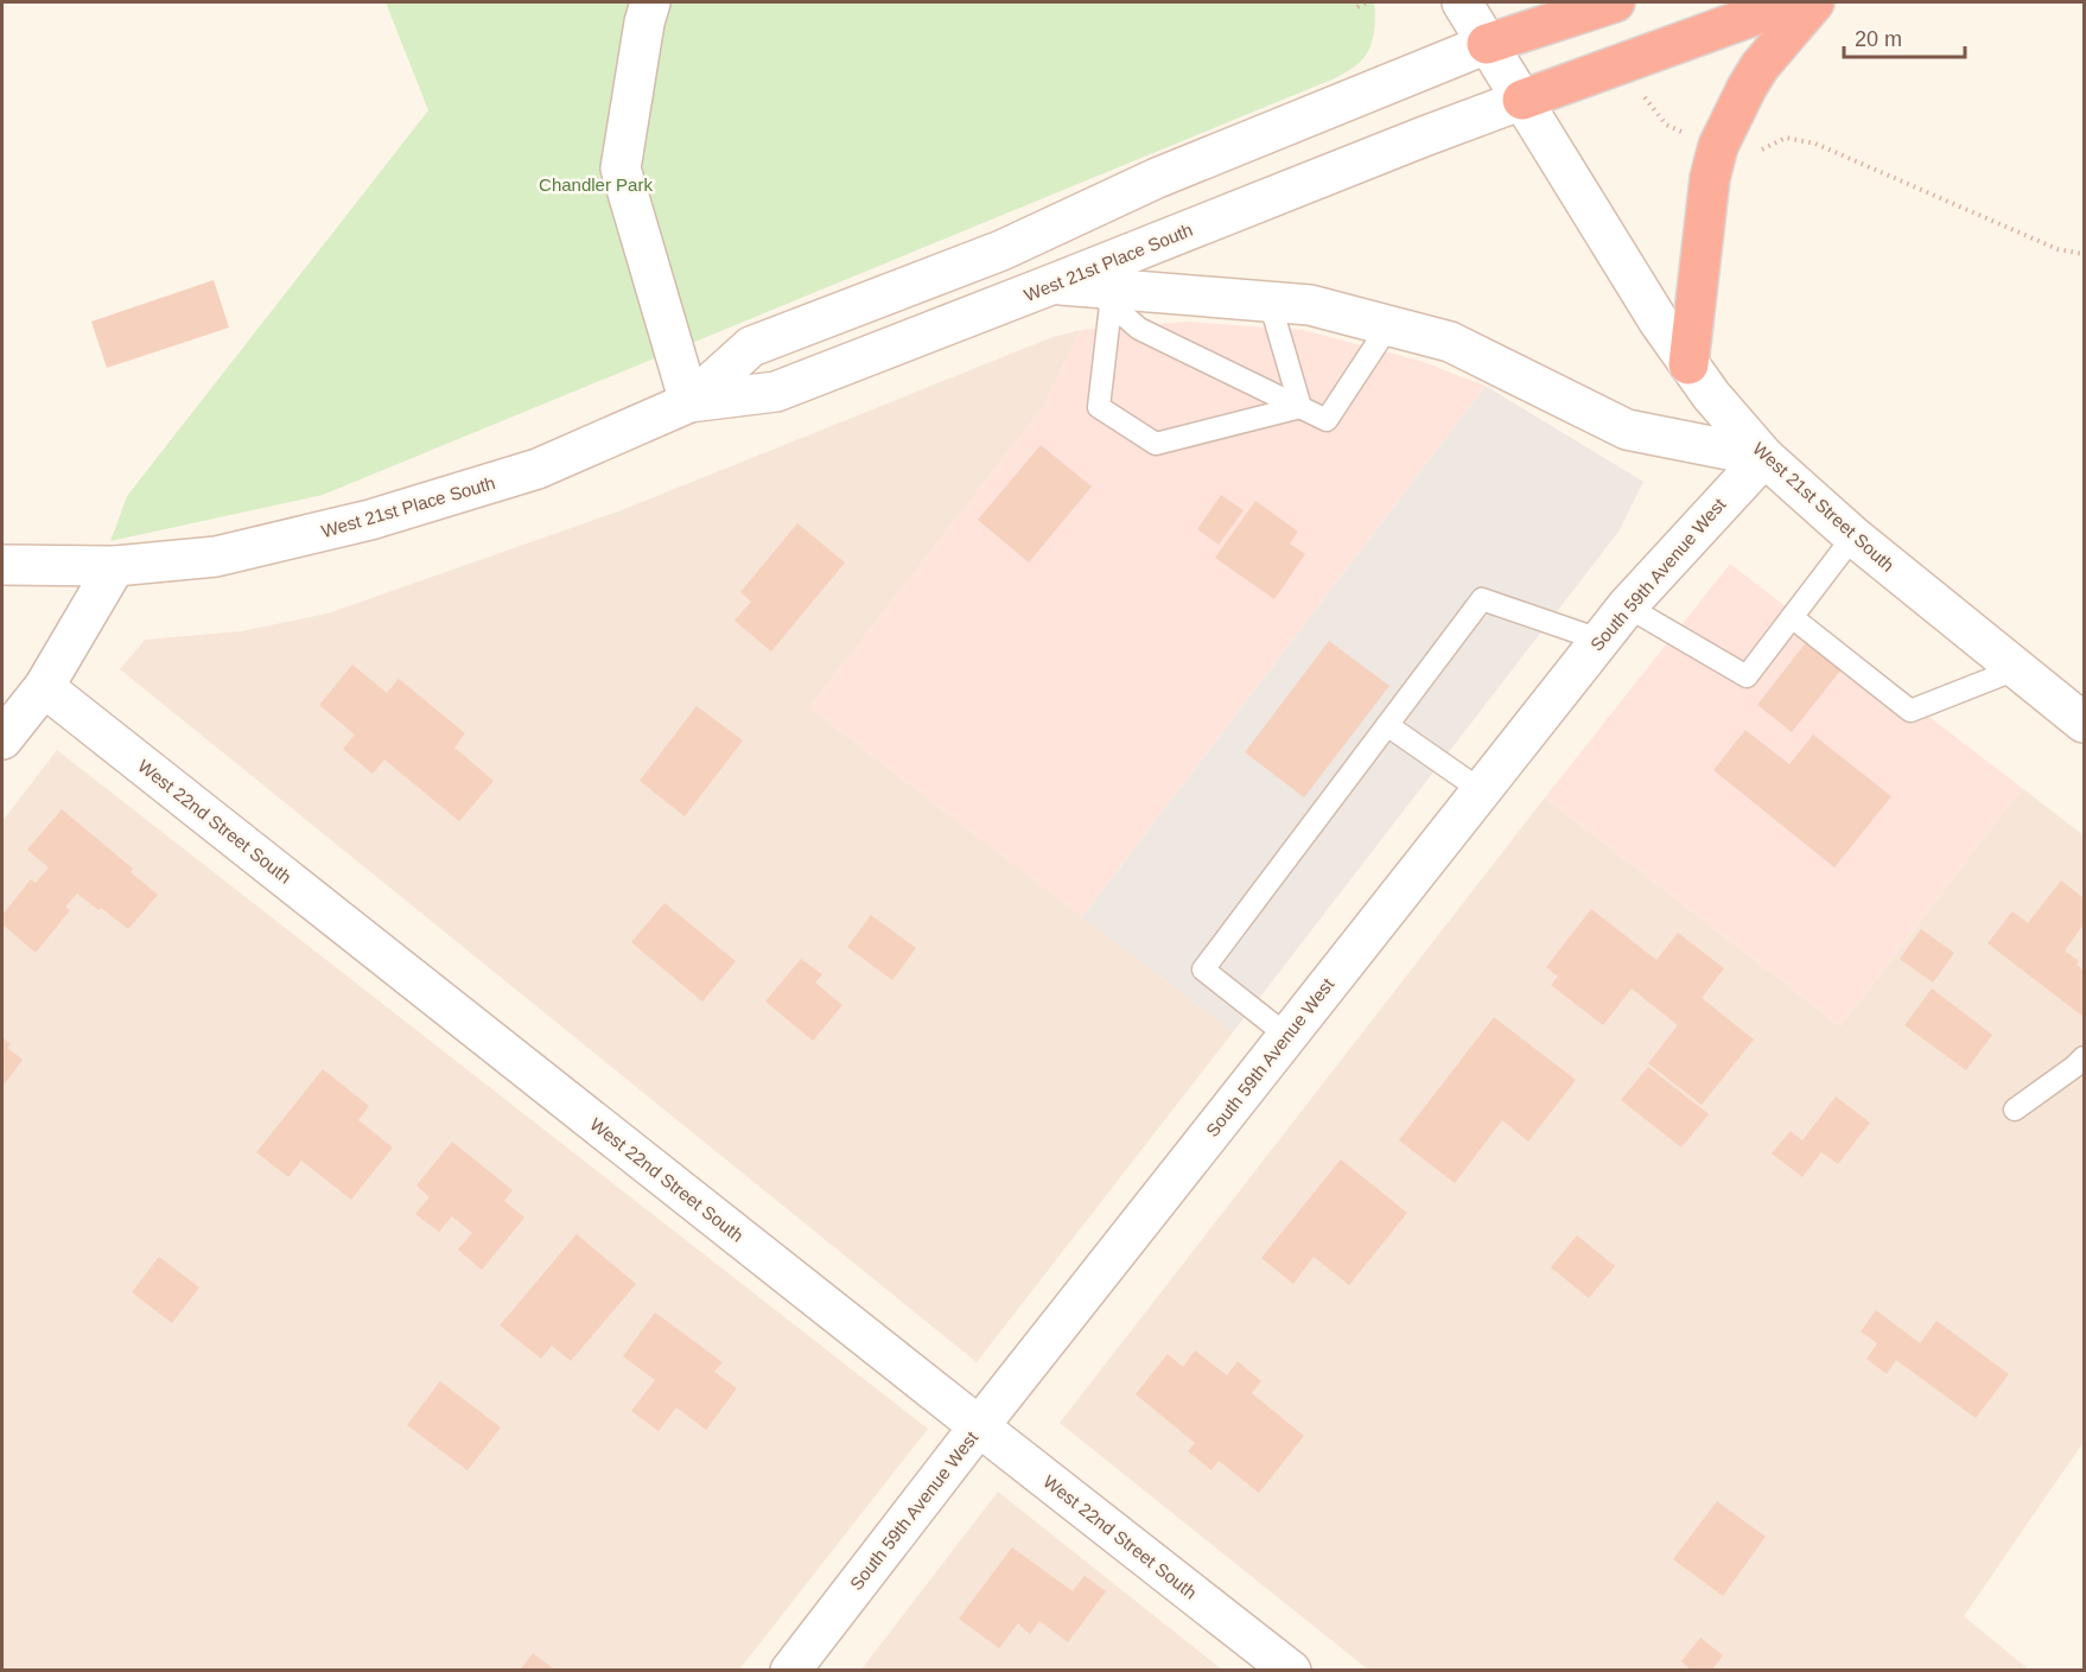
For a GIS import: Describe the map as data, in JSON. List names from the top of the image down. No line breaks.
{"streets":{"street":["West 21st Place South","West 21st Street South","South 59th Avenue West","West 22nd Street South"]},"crossings":[["West 21st Place South","West 21st Street South"],["West 21st Street South","South 59th Avenue West"],["South 59th Avenue West","West 22nd Street South"]],"parks":["Chandler Park"],"scale_bar":"20 m"}
